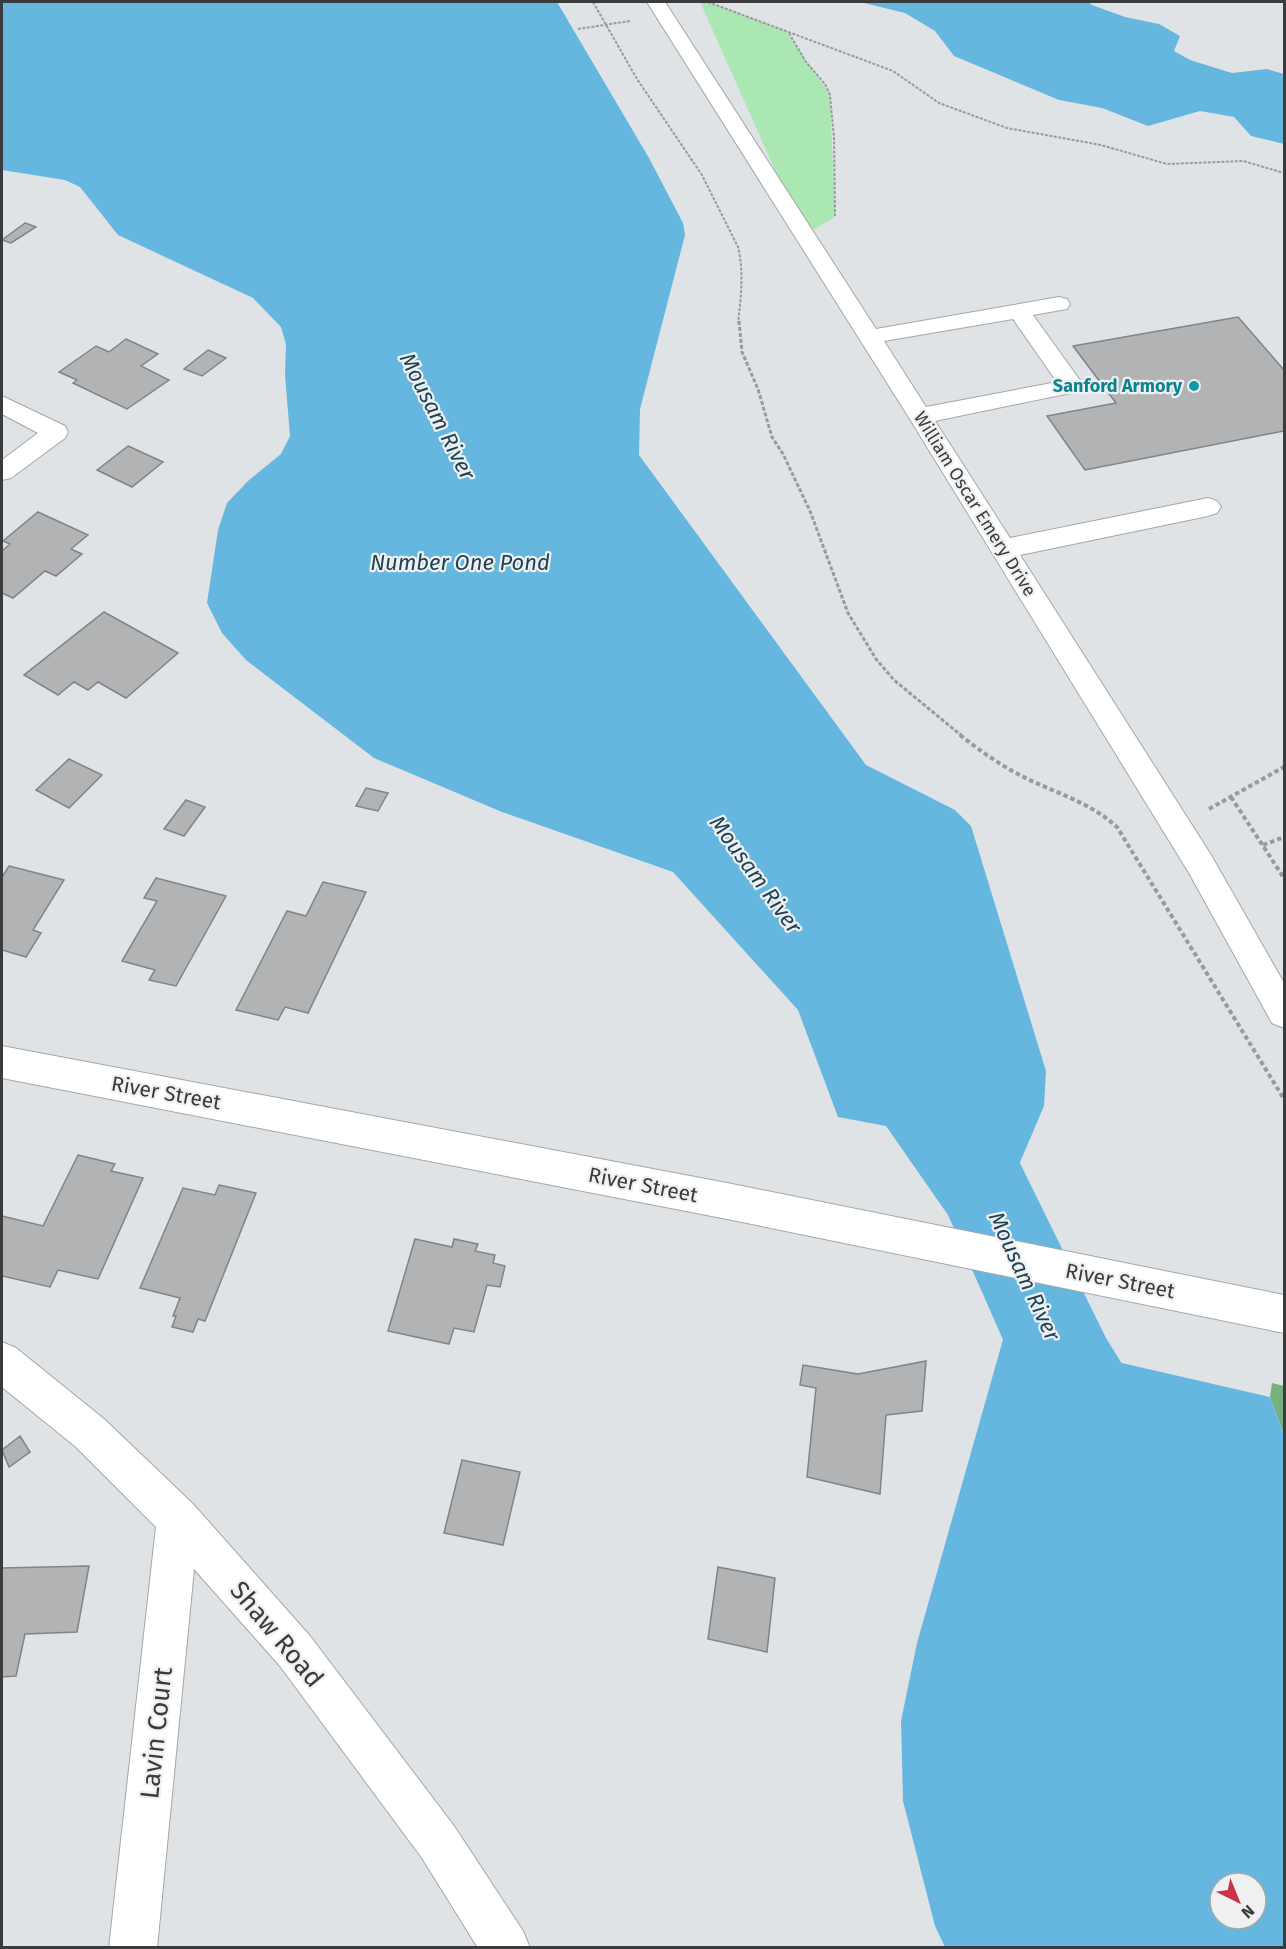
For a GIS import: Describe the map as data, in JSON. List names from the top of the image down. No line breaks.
{"streets":{"street":["William Oscar Emery Drive","River Street","Shaw Road","Lavin Court"]},"crossings":[["Shaw Road","Lavin Court"]],"water":["Mousam River","Number One Pond"],"places":["Sanford Armory"],"north":"bottom right"}
